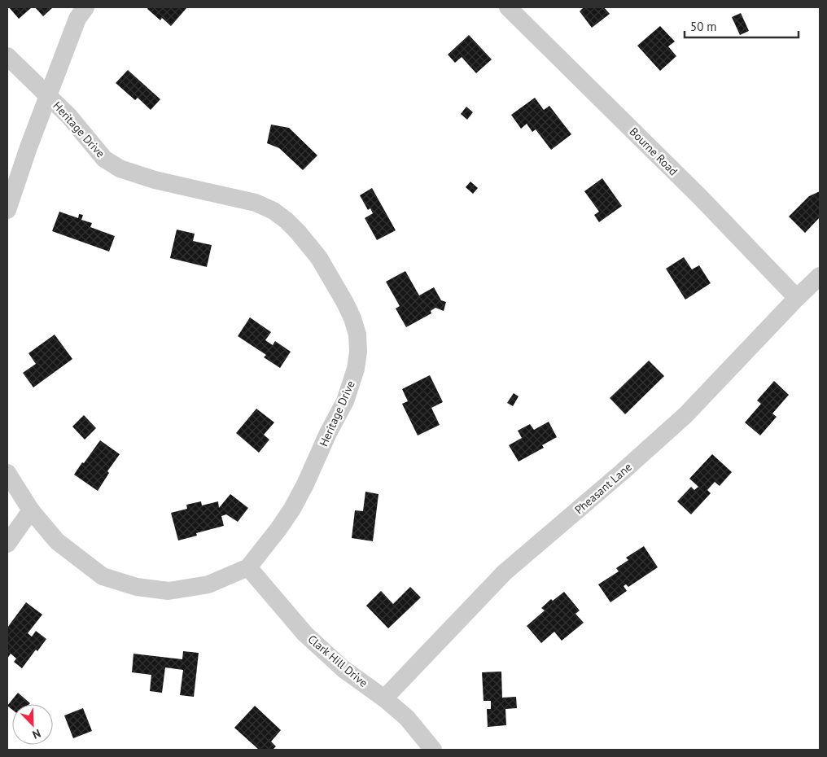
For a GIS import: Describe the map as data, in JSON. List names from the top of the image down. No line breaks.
{"streets":{"street":["Heritage Drive","Bourne Road","Pheasant Lane","Clark Hill Drive"]},"crossings":[["Heritage Drive","Clark Hill Drive"],["Bourne Road","Pheasant Lane"],["Pheasant Lane","Clark Hill Drive"]],"scale_bar":"50 m","north":"bottom right"}
